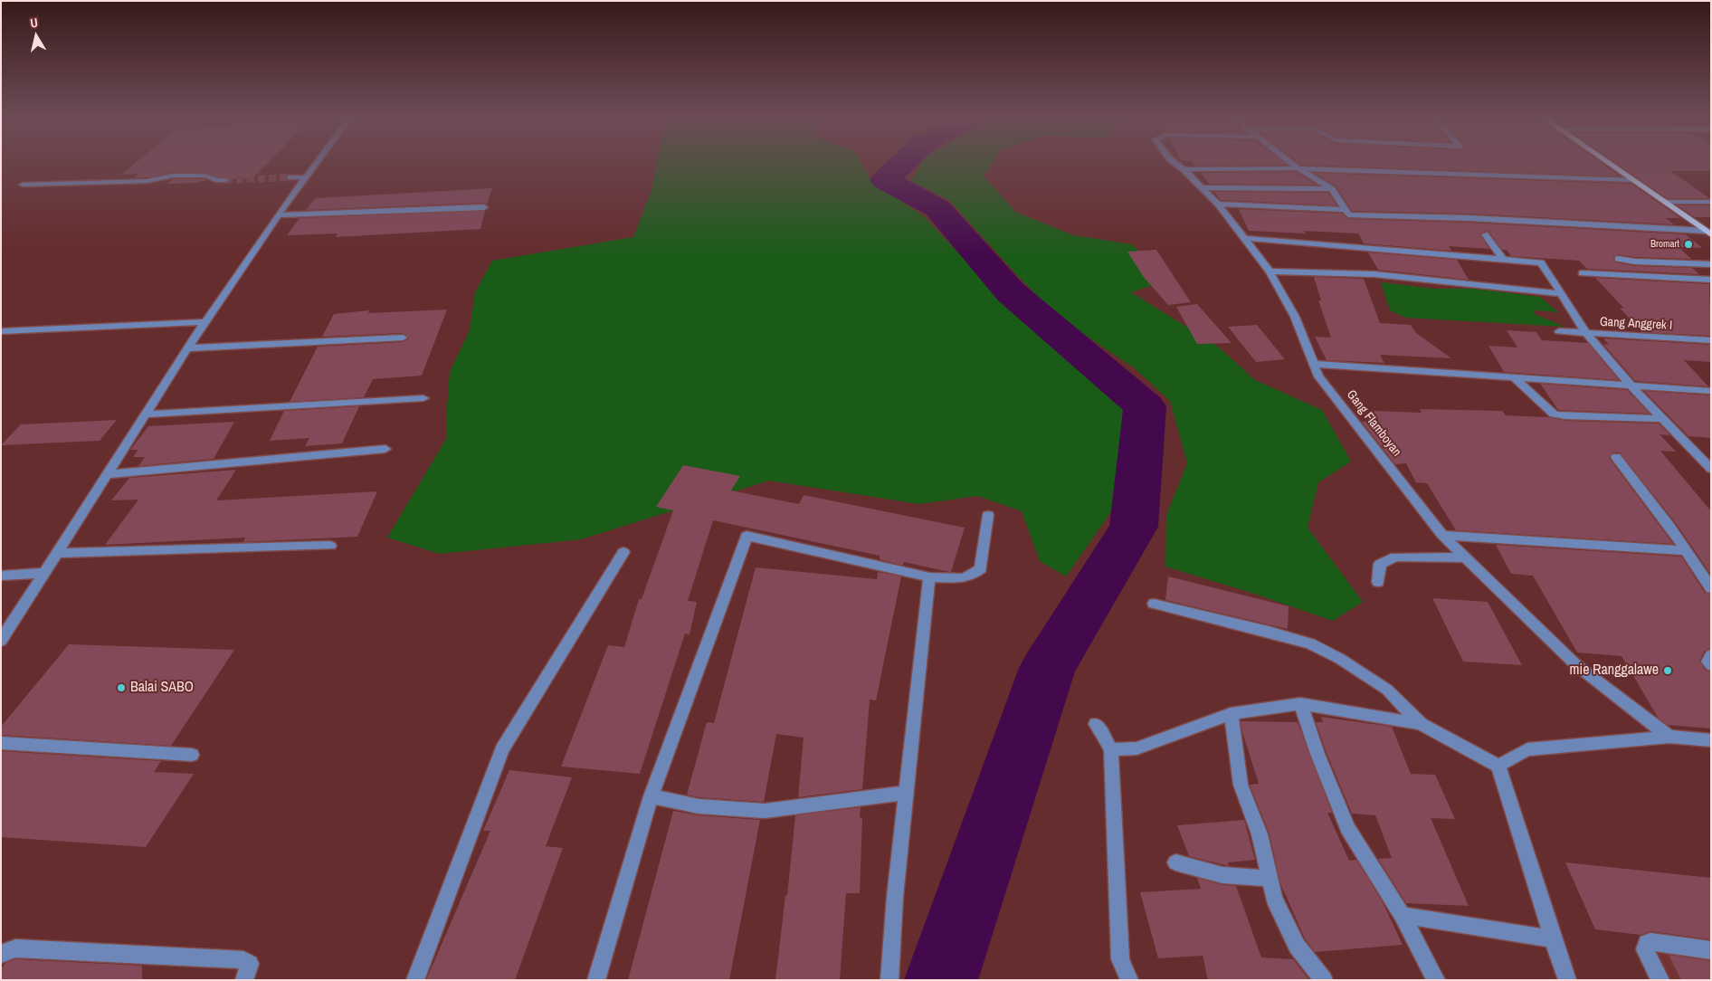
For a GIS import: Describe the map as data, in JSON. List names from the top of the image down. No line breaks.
{"streets":{"street":["Gang Anggrek I","Gang Flamboyan"]},"places":["Bromart","mie Ranggalawe","Balai SABO"],"north":"top"}
